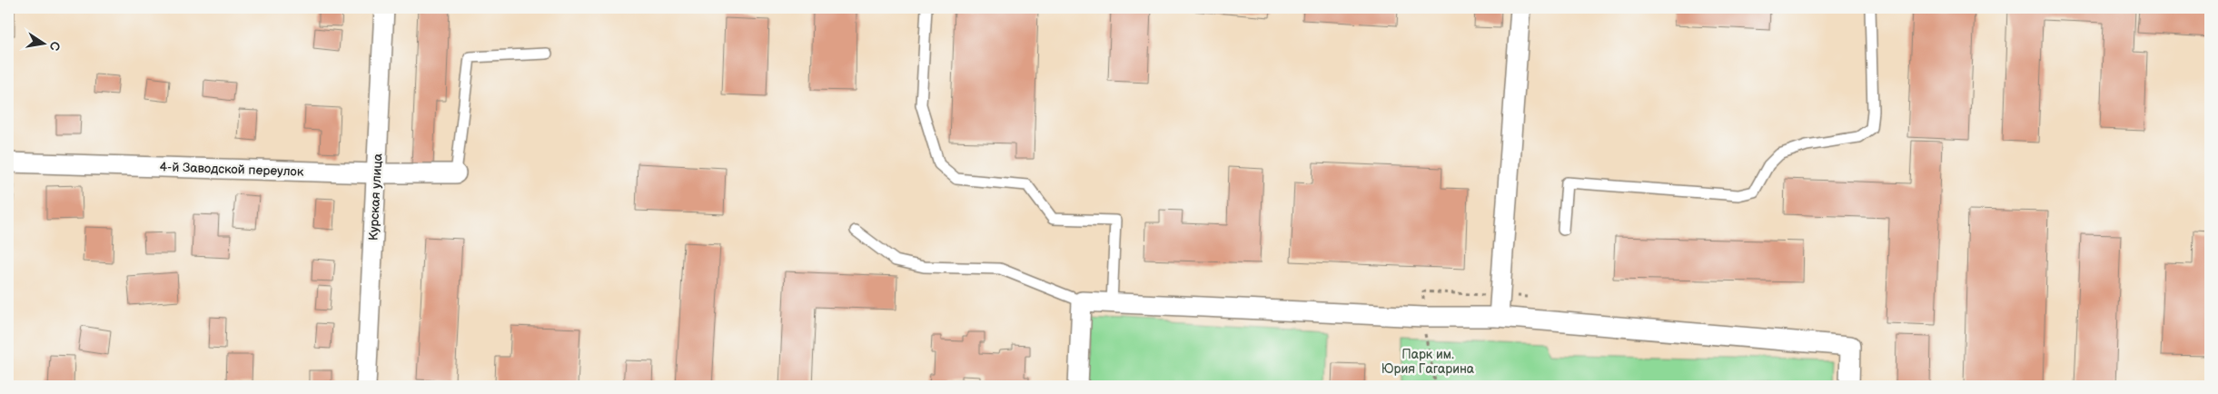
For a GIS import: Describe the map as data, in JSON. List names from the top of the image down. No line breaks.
{"streets":{"street":["4-й Заводской переулок","Курская улица"]},"crossings":[["4-й Заводской переулок","Курская улица"]],"parks":["Парк им. Юрия Гагарина"],"north":"right"}
